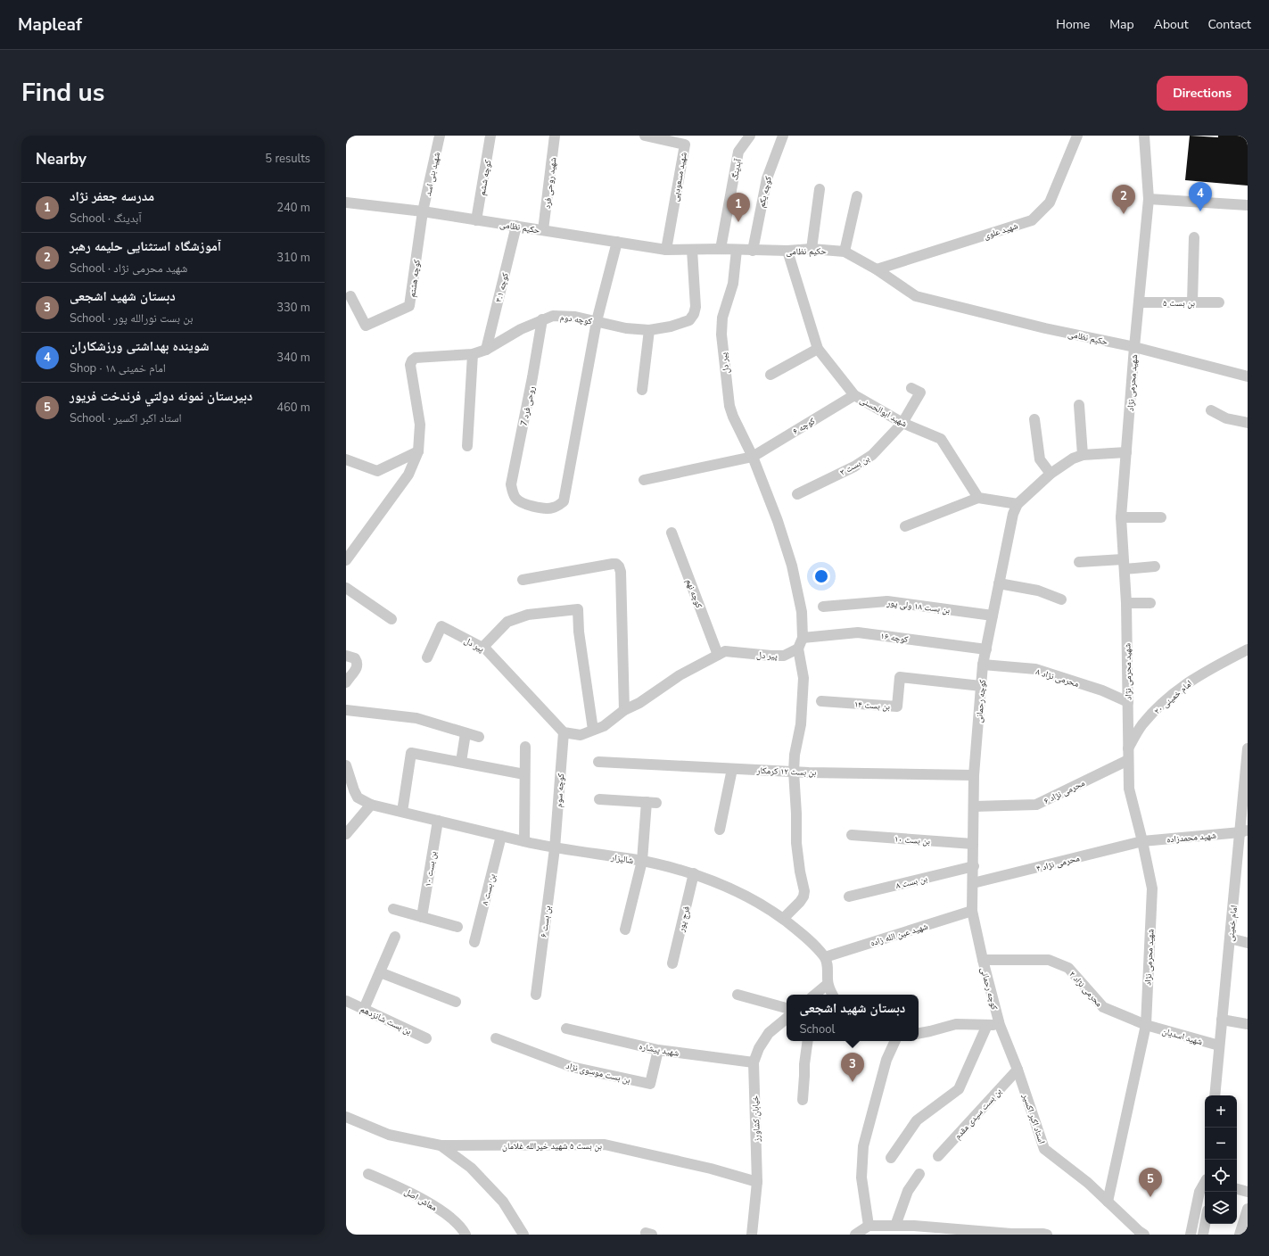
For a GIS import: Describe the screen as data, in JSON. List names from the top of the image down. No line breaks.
{"streets":{"street":["آبدینگ","شهید بنی اسد","شهید مسعودپی","کوچه ششم","شهید روحی فرد","کوچه یکم","حکیم نظامی","شهید علوی","کوچه هشتم","کوچه ۳.۱","بن بست ۵","کوچه دوم","پیر دل","شهید محرمی نژاد","روحی فرد 7","شهید ابوالحسنی","کوچه ۶","بن بست ۳","کوچه نهم","بن بست ۱۸ ولی پور","کوچه ۱۶","محرمی نژاد ۸","امام خمینی ۲۰","کوچه رحمانی","بن بست ۱۴","بن بست ۱۲ کرمکار","کوچه سوم","محرمی نژاد ۶","شهید محمدزاده","بن بست ۱۰","شالیزار","محرمی نژاد ۴","بن بست ۸","فرج پور","بن بست ۶","امام خمینی","شهید عین الله زاده","محرمی نژاد ۲","بن بست شانزدهم","شهید اسدیان","شهید پیشاره","بن بست موسوی نژاد","بن بست سیدی مقدم","خیابان کشاورز","استاد اکبر اکسیر","بن بست ۵ شهید خیرالله غلامان","معاش اصل"]},"crossings":[["آبدینگ","حکیم نظامی"],["شهید بنی اسد","حکیم نظامی"],["شهید بنی اسد","کوچه هشتم"],["شهید مسعودپی","حکیم نظامی"],["کوچه ششم","حکیم نظامی"],["شهید روحی فرد","حکیم نظامی"],["کوچه یکم","حکیم نظامی"],["حکیم نظامی","شهید علوی"],["حکیم نظامی","کوچه هشتم"],["حکیم نظامی","کوچه ۳.۱"],["حکیم نظامی","کوچه دوم"],["حکیم نظامی","پیر دل"],["حکیم نظامی","شهید محرمی نژاد"],["حکیم نظامی","شهید ابوالحسنی"],["کوچه ۳.۱","کوچه دوم"],["بن بست ۵","شهید محرمی نژاد"],["کوچه دوم","روحی فرد 7"],["پیر دل","کوچه ۶"],["پیر دل","کوچه نهم"],["پیر دل","کوچه ۱۶"],["پیر دل","کوچه سوم"],["شهید محرمی نژاد","محرمی نژاد ۸"],["شهید محرمی نژاد","امام خمینی ۲۰"],["شهید محرمی نژاد","کوچه رحمانی"],["شهید محرمی نژاد","محرمی نژاد ۶"],["شهید محرمی نژاد","شهید محمدزاده"],["شهید محرمی نژاد","محرمی نژاد ۴"],["شهید محرمی نژاد","محرمی نژاد ۲"],["شهید محرمی نژاد","شهید اسدیان"],["شهید محرمی نژاد","استاد اکبر اکسیر"],["شهید ابوالحسنی","کوچه ۶"],["شهید ابوالحسنی","بن بست ۳"],["بن بست ۱۸ ولی پور","کوچه رحمانی"],["کوچه ۱۶","کوچه رحمانی"],["محرمی نژاد ۸","کوچه رحمانی"],["کوچه رحمانی","بن بست ۱۴"],["کوچه رحمانی","بن بست ۱۲ کرمکار"],["کوچه رحمانی","محرمی نژاد ۶"],["کوچه رحمانی","بن بست ۱۰"],["کوچه رحمانی","محرمی نژاد ۴"],["کوچه رحمانی","بن بست ۸"],["کوچه رحمانی","شهید عین الله زاده"],["کوچه رحمانی","محرمی نژاد ۲"],["کوچه رحمانی","استاد اکبر اکسیر"],["کوچه سوم","شالیزار"],["کوچه سوم","بن بست ۶"],["شهید محمدزاده","محرمی نژاد ۴"],["شهید محمدزاده","امام خمینی"],["بن بست ۱۰","شالیزار"],["شالیزار","بن بست ۸"],["شالیزار","فرج پور"],["شالیزار","بن بست ۶"],["شالیزار","شهید عین الله زاده"],["امام خمینی","شهید اسدیان"],["محرمی نژاد ۲","شهید اسدیان"],["شهید پیشاره","بن بست موسوی نژاد"],["شهید پیشاره","خیابان کشاورز"],["بن بست سیدی مقدم","استاد اکبر اکسیر"],["خیابان کشاورز","بن بست ۵ شهید خیرالله غلامان"]],"page":{"header":"Mapleaf","nav":["Home","Map","About","Contact"],"title":"Find us","buttons":"Directions","heading":["Nearby","5 results"],"list":[{"mark":"1","name":"مدرسه جعفر نژاد","note":"School · آبدینگ","value":"240 m"},{"mark":"2","name":"آموزشگاه استثنایی حلیمه رهبر","note":"School · شهید محرمی نژاد","value":"310 m"},{"mark":"3","name":"دبستان شهید اشجعی","note":"School · بن بست نورالله پور","value":"330 m"},{"mark":"4","name":"شوینده بهداشتی ورزشکاران","note":"Shop · امام خمینی ۱۸","value":"340 m"},{"mark":"5","name":"دبیرستان نمونه دولتي فرندخت فريور","note":"School · استاد اکبر اکسیر","value":"460 m"}],"pins":["4","2","1","3","5"],"popup":["دبستان شهید اشجعی","School"],"map_buttons":["+","−"]}}
